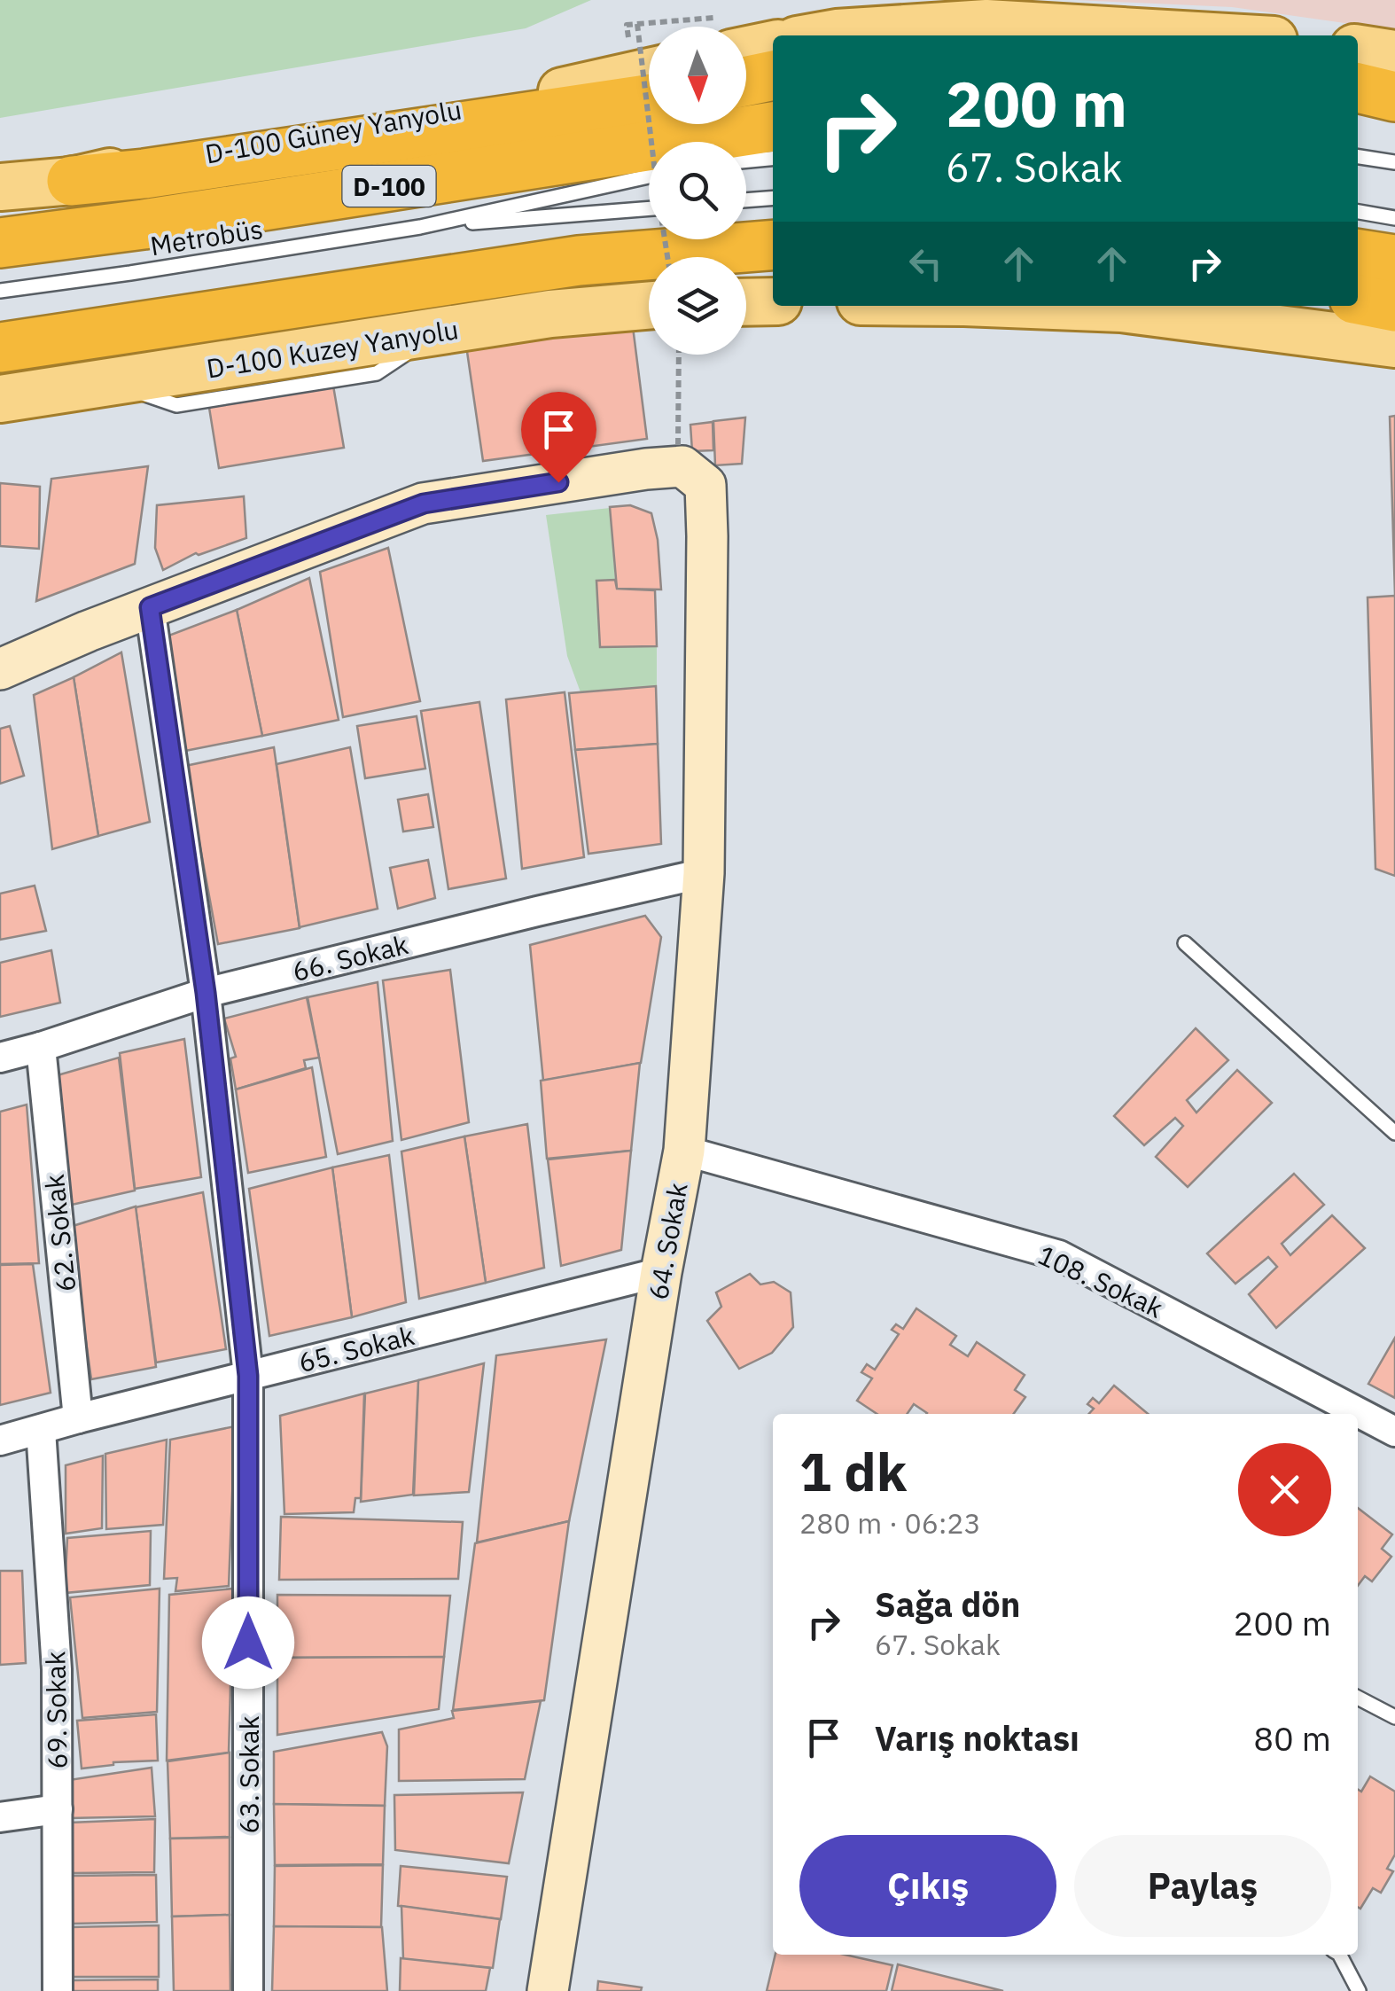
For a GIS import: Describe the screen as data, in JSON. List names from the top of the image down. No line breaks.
{"streets":{"highway":["D-100"],"main road":["D-100 Güney Yanyolu","D-100 Kuzey Yanyolu"],"street":["66. Sokak","62. Sokak","64. Sokak","108. Sokak","65. Sokak","69. Sokak","63. Sokak"],"lane":["Metrobüs"]},"crossings":[["66. Sokak","62. Sokak"],["66. Sokak","64. Sokak"],["66. Sokak","63. Sokak"],["62. Sokak","65. Sokak"],["64. Sokak","108. Sokak"],["64. Sokak","65. Sokak"],["64. Sokak","63. Sokak"],["65. Sokak","69. Sokak"],["65. Sokak","63. Sokak"]],"north":"bottom","page":{"turn":["200 m","67. Sokak"],"heading":["1 dk","280 m · 06:23"],"list":[{"name":"Sağa dön","note":"67. Sokak","value":"200 m"},{"name":"Varış noktası","value":"80 m"}],"buttons":["Çıkış","Paylaş"]}}
